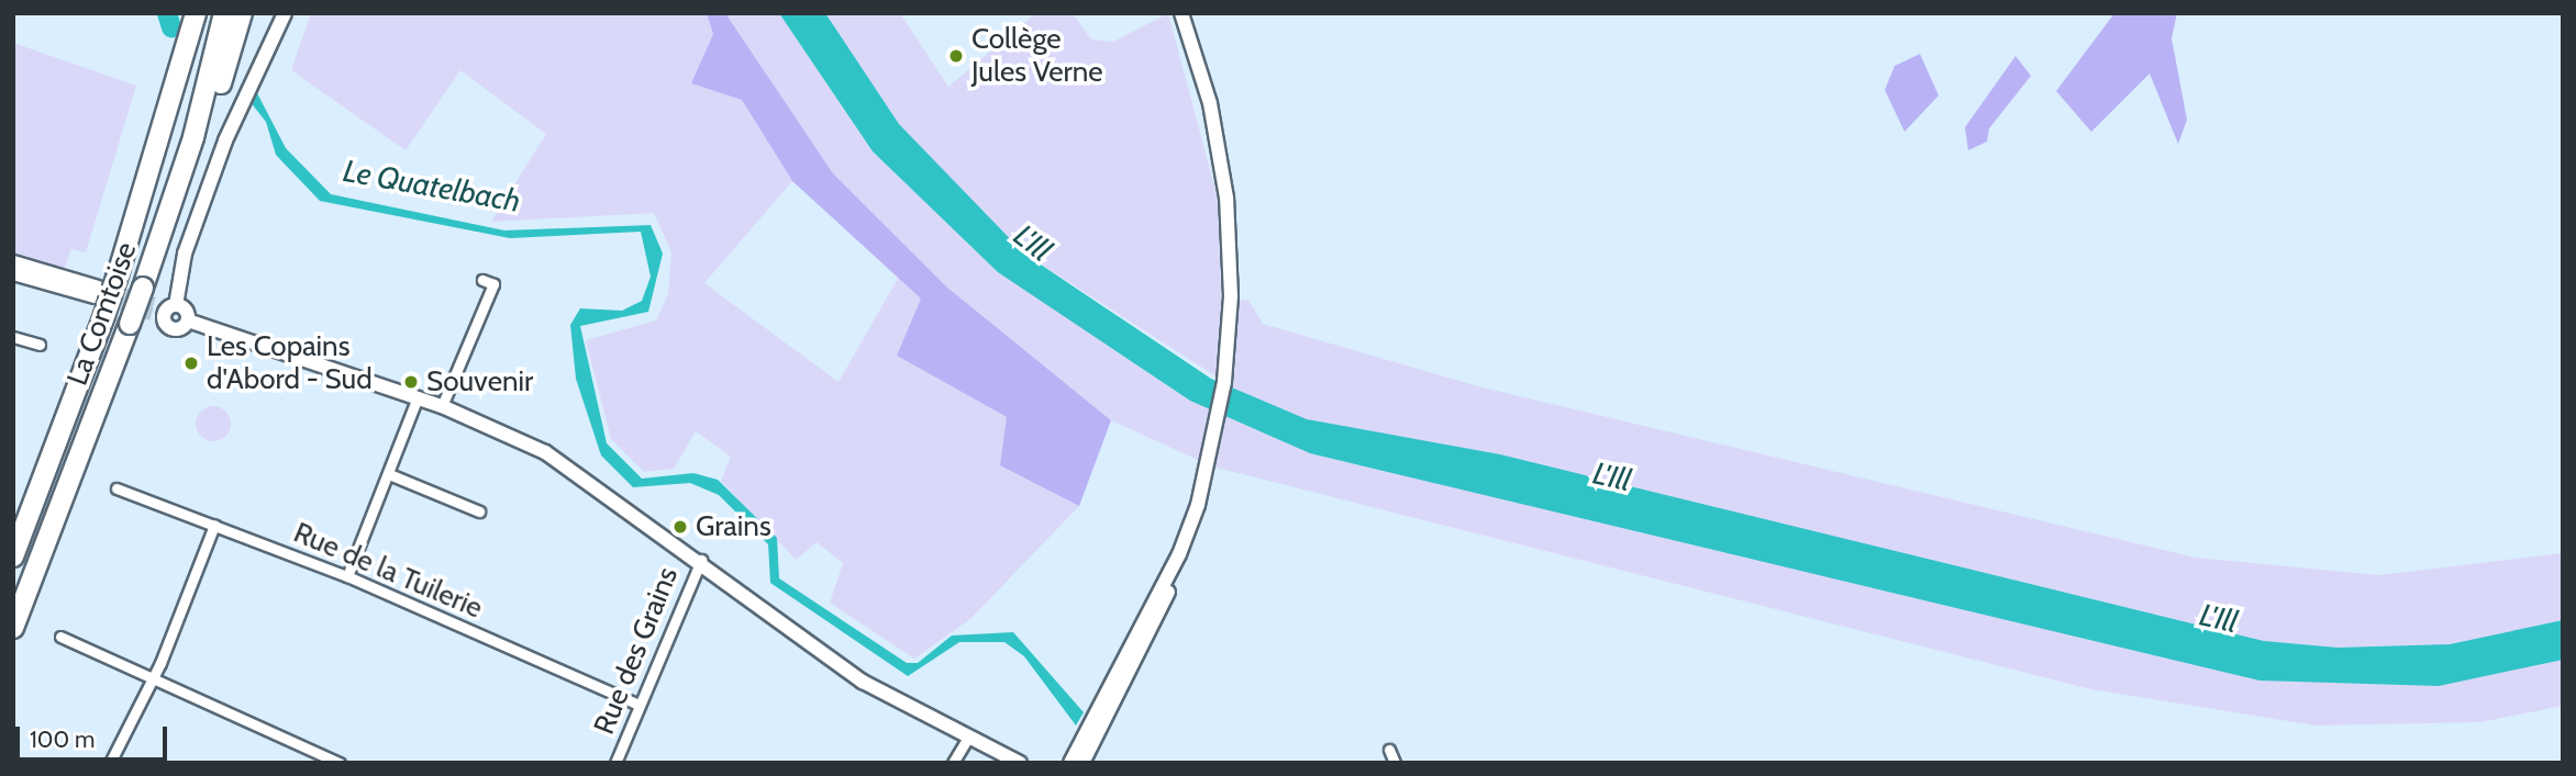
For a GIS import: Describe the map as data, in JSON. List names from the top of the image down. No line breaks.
{"streets":{"highway":["La Comtoise"],"street":["Rue de la Tuilerie","Rue des Grains"]},"crossings":[["Rue de la Tuilerie","Rue des Grains"]],"water":["Le Quatelbach","L'Ill"],"places":["Collège Jules Verne","Les Copains d'Abord - Sud","Souvenir","Grains"],"scale_bar":"100 m"}
